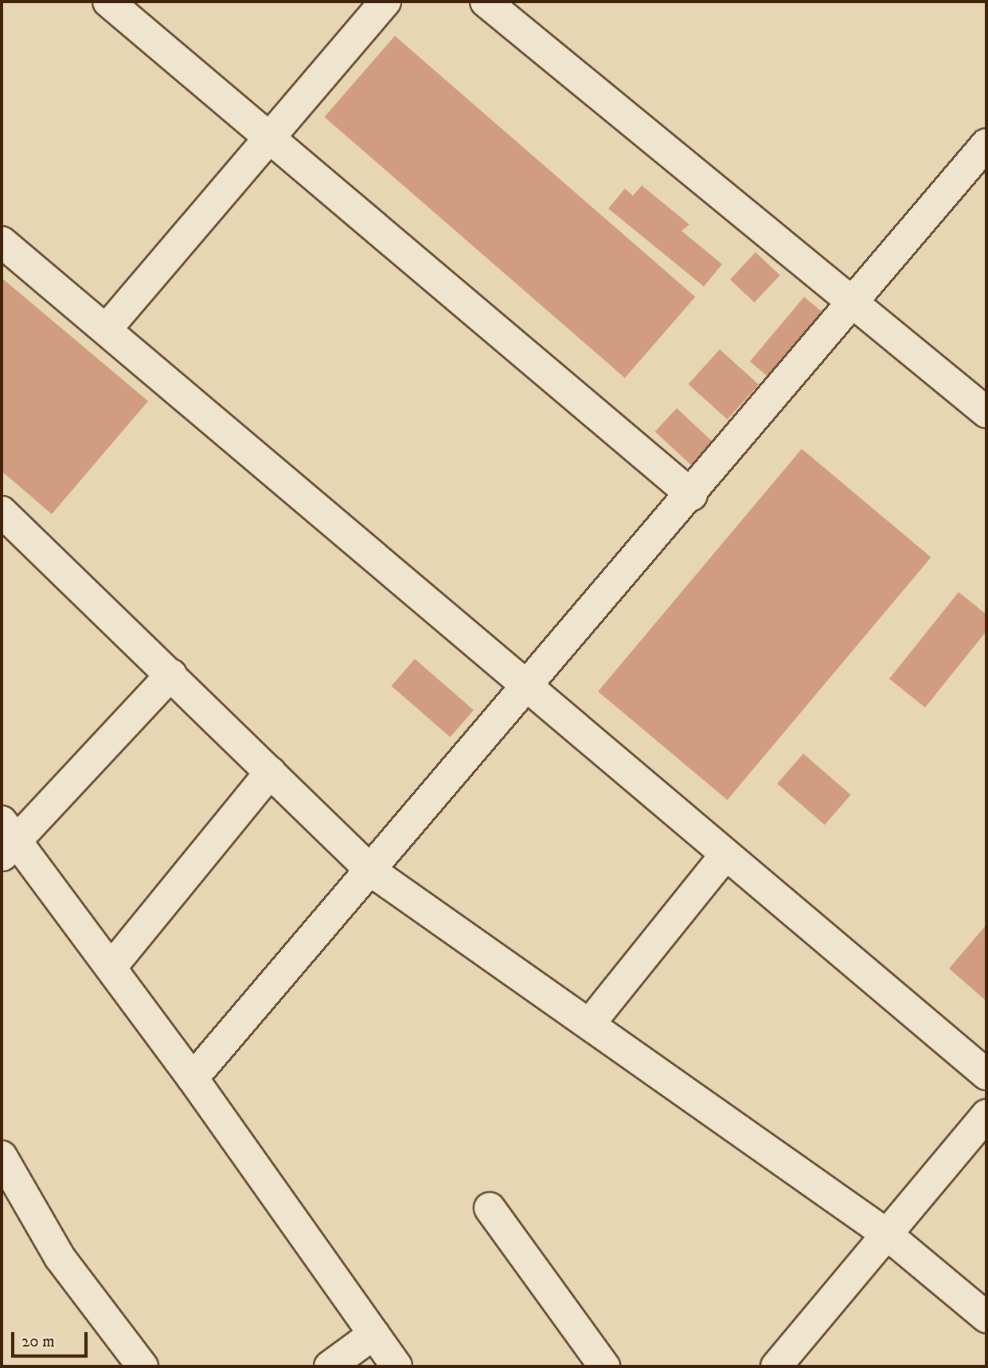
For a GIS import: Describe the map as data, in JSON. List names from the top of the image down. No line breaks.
{"scale_bar":"20 m"}
